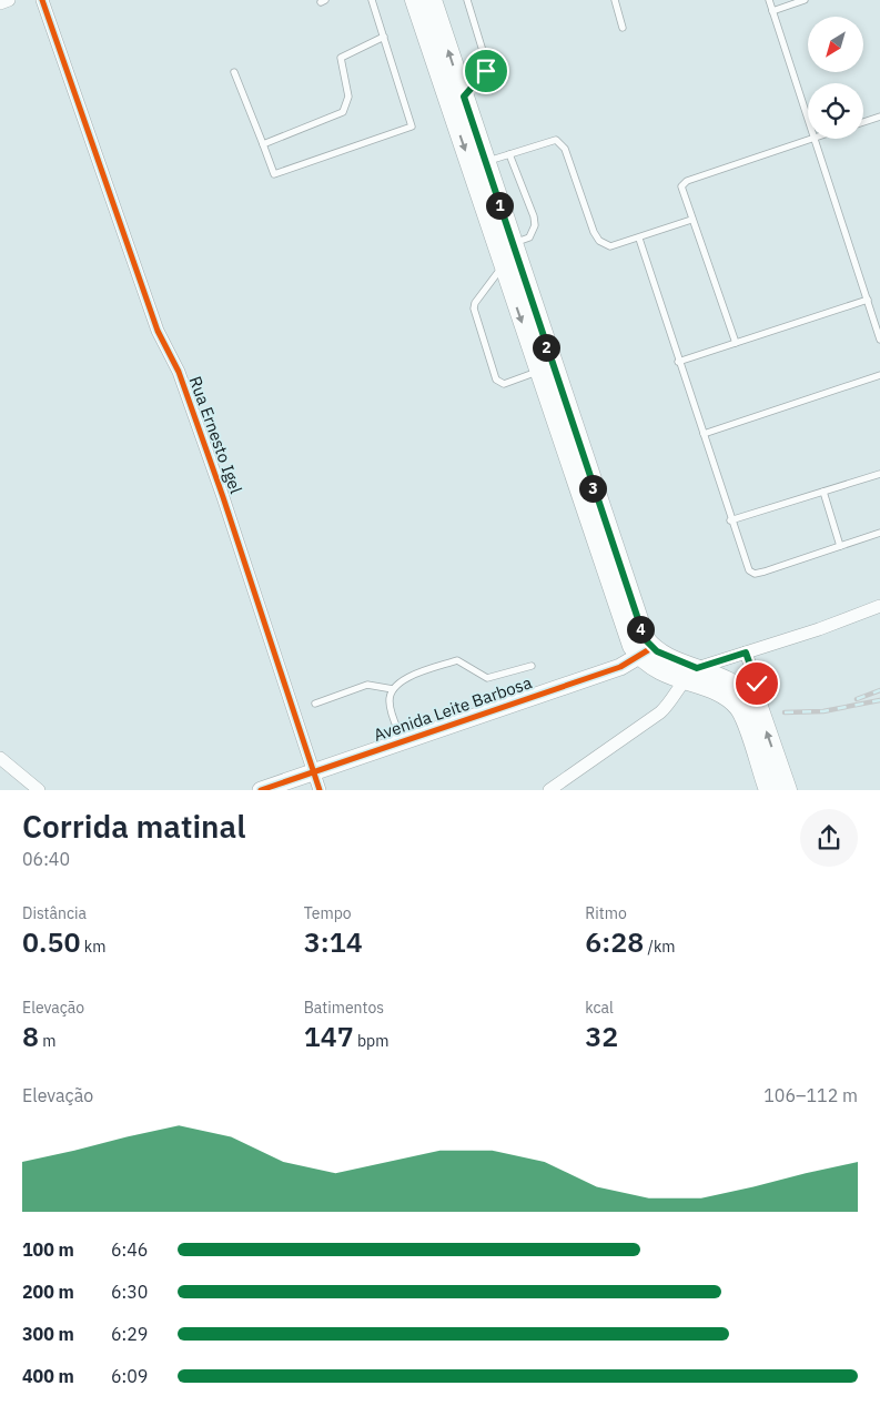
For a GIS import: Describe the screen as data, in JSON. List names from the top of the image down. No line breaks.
{"streets":{"street":["Rua Ernesto Igel","Avenida Leite Barbosa"]},"crossings":[["Rua Ernesto Igel","Avenida Leite Barbosa"]],"north":"bottom left","page":{"pins":["1","2","3","4"],"heading":["Corrida matinal","06:40"],"stats":[["Distância","0.50 km"],["Tempo","3:14"],["Ritmo","6:28 /km"],["Elevação","8 m"],["Batimentos","147 bpm"],["kcal","32"]],"chart":["Elevação","106–112 m"],"list":[{"name":"100 m","note":"6:46"},{"name":"200 m","note":"6:30"},{"name":"300 m","note":"6:29"},{"name":"400 m","note":"6:09"}]}}
